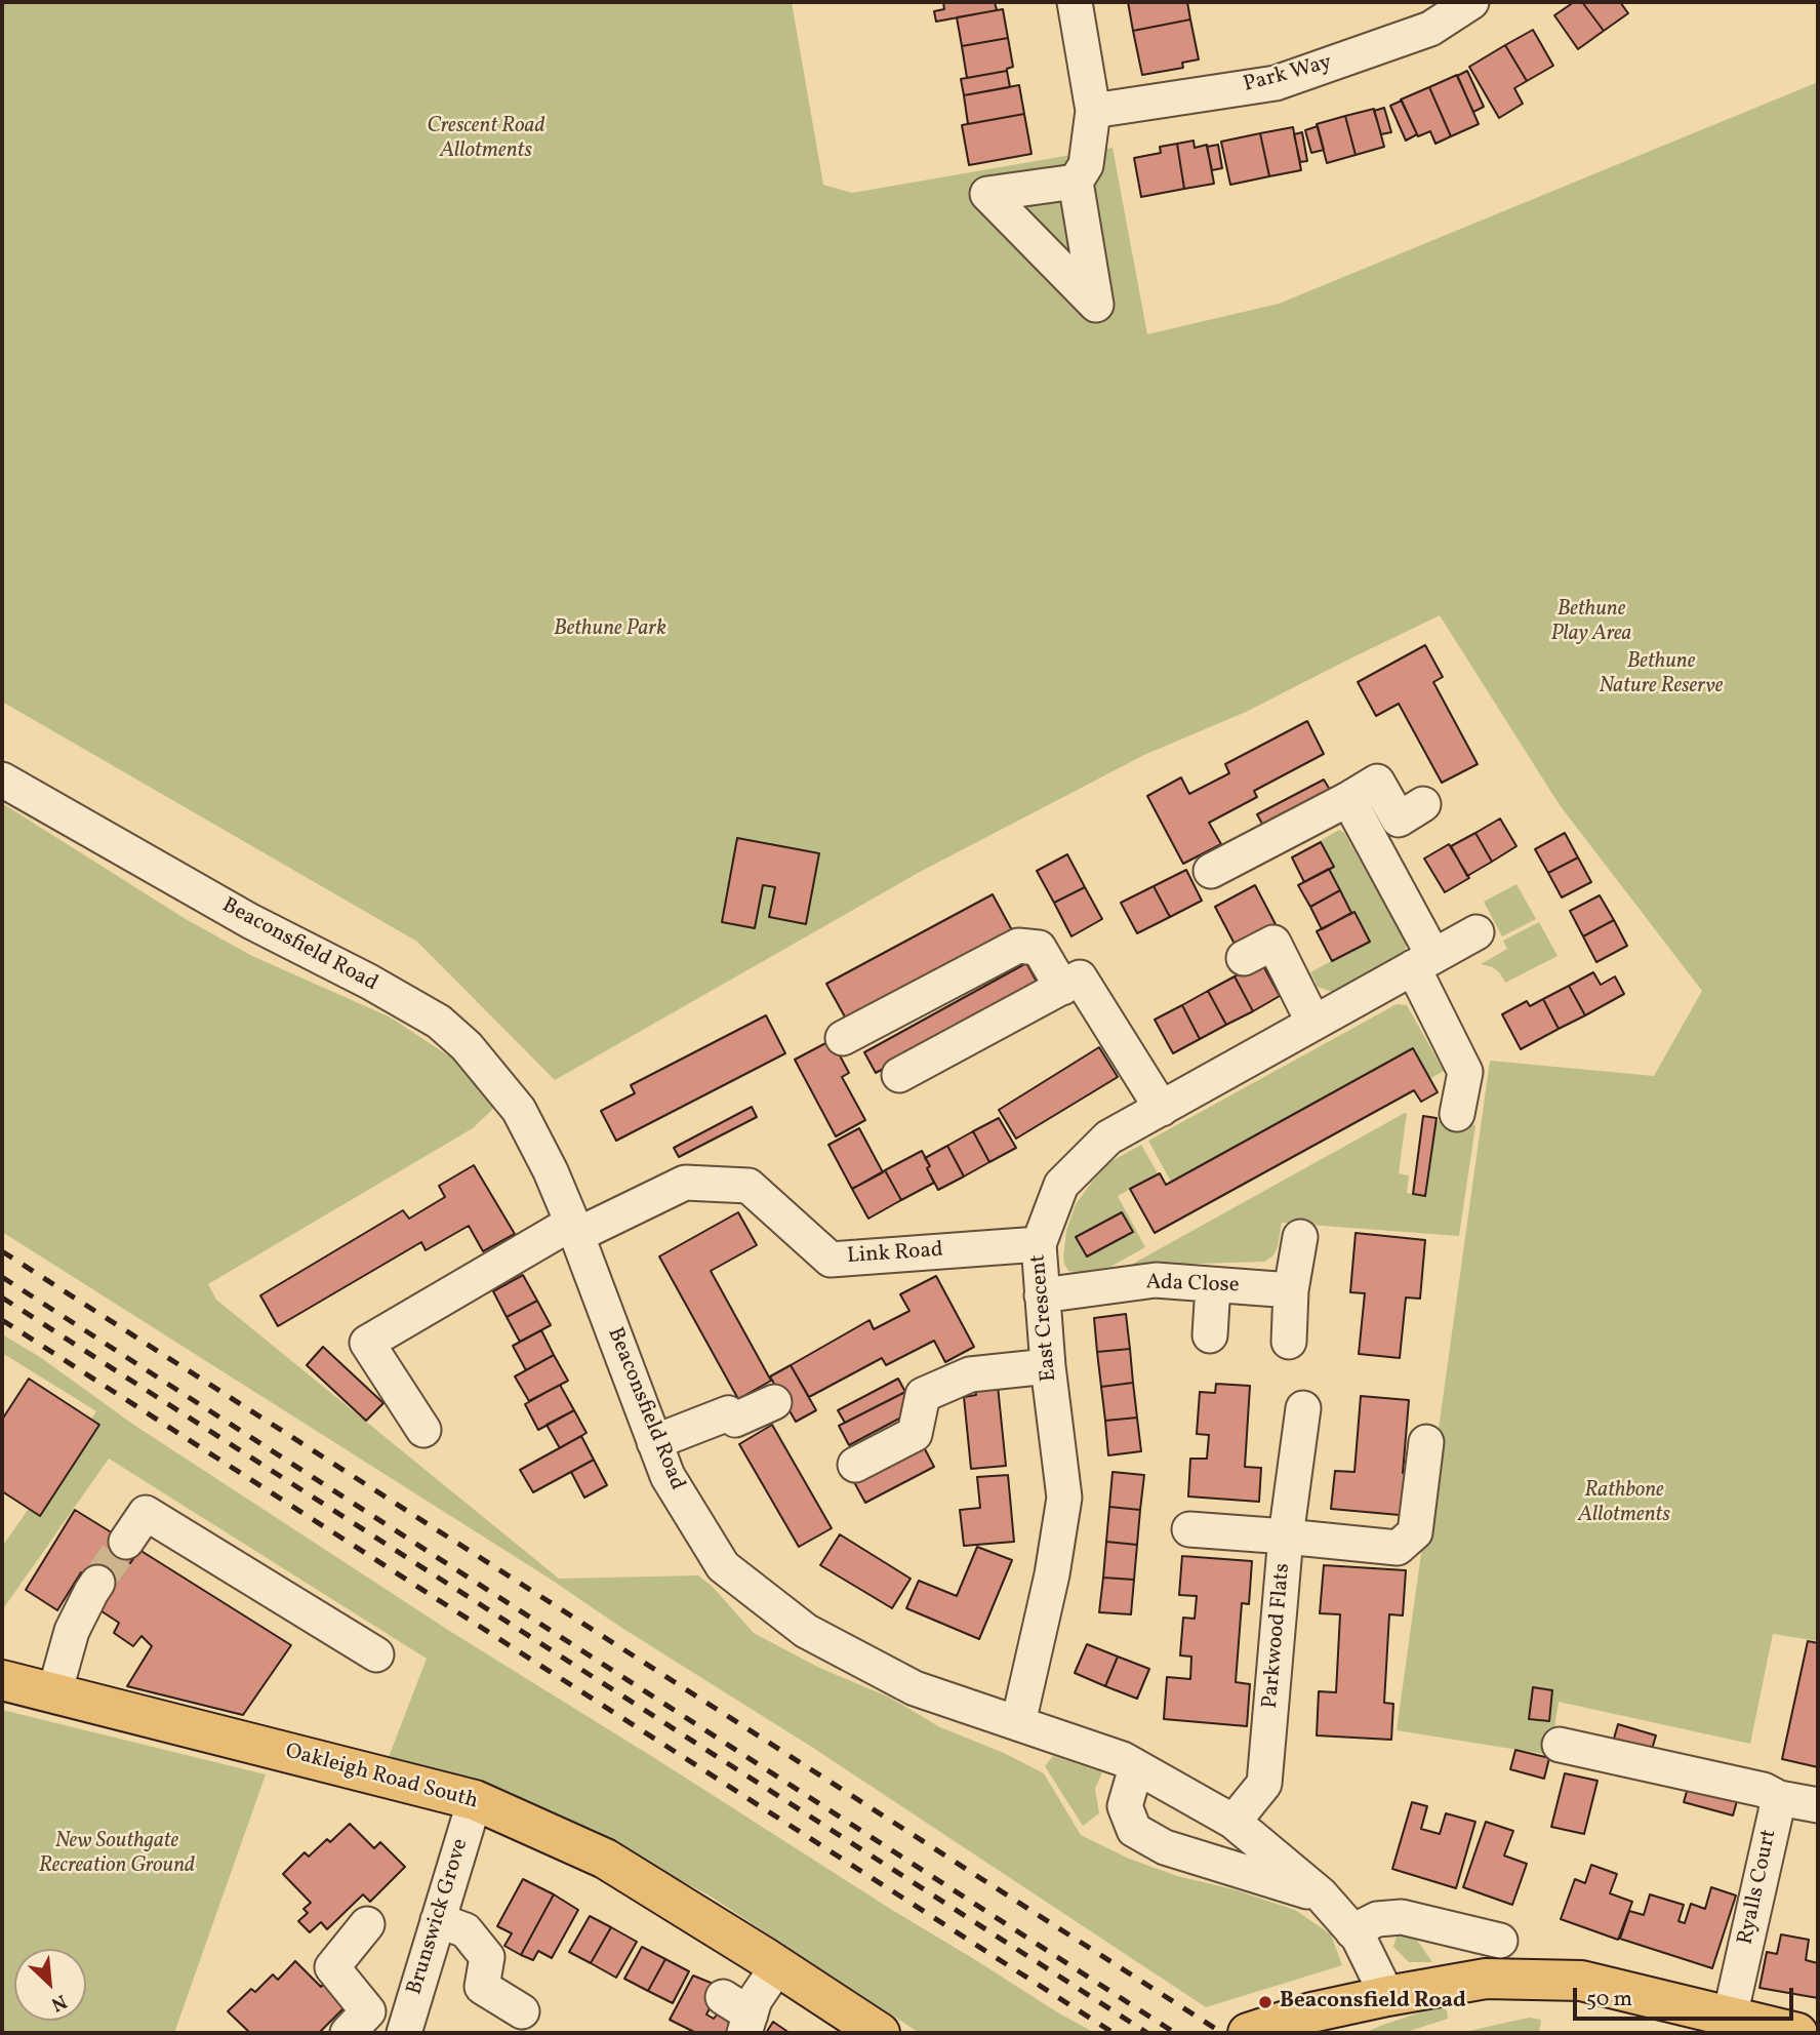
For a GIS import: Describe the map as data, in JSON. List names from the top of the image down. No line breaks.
{"streets":{"main road":["Oakleigh Road South"],"street":["Park Way","Beaconsfield Road","Link Road","Ada Close","East Crescent","Parkwood Flats","Ryalls Court","Brunswick Grove"]},"crossings":[["Beaconsfield Road","Link Road"],["Beaconsfield Road","East Crescent"],["Beaconsfield Road","Parkwood Flats"],["Link Road","East Crescent"],["Ada Close","East Crescent"],["Oakleigh Road South","Brunswick Grove"]],"parks":["Crescent Road Allotments","Bethune Play Area","Bethune Park","Bethune Nature Reserve","Rathbone Allotments","New Southgate Recreation Ground"],"places":["Beaconsfield Road"],"scale_bar":"50 m","north":"bottom right"}
